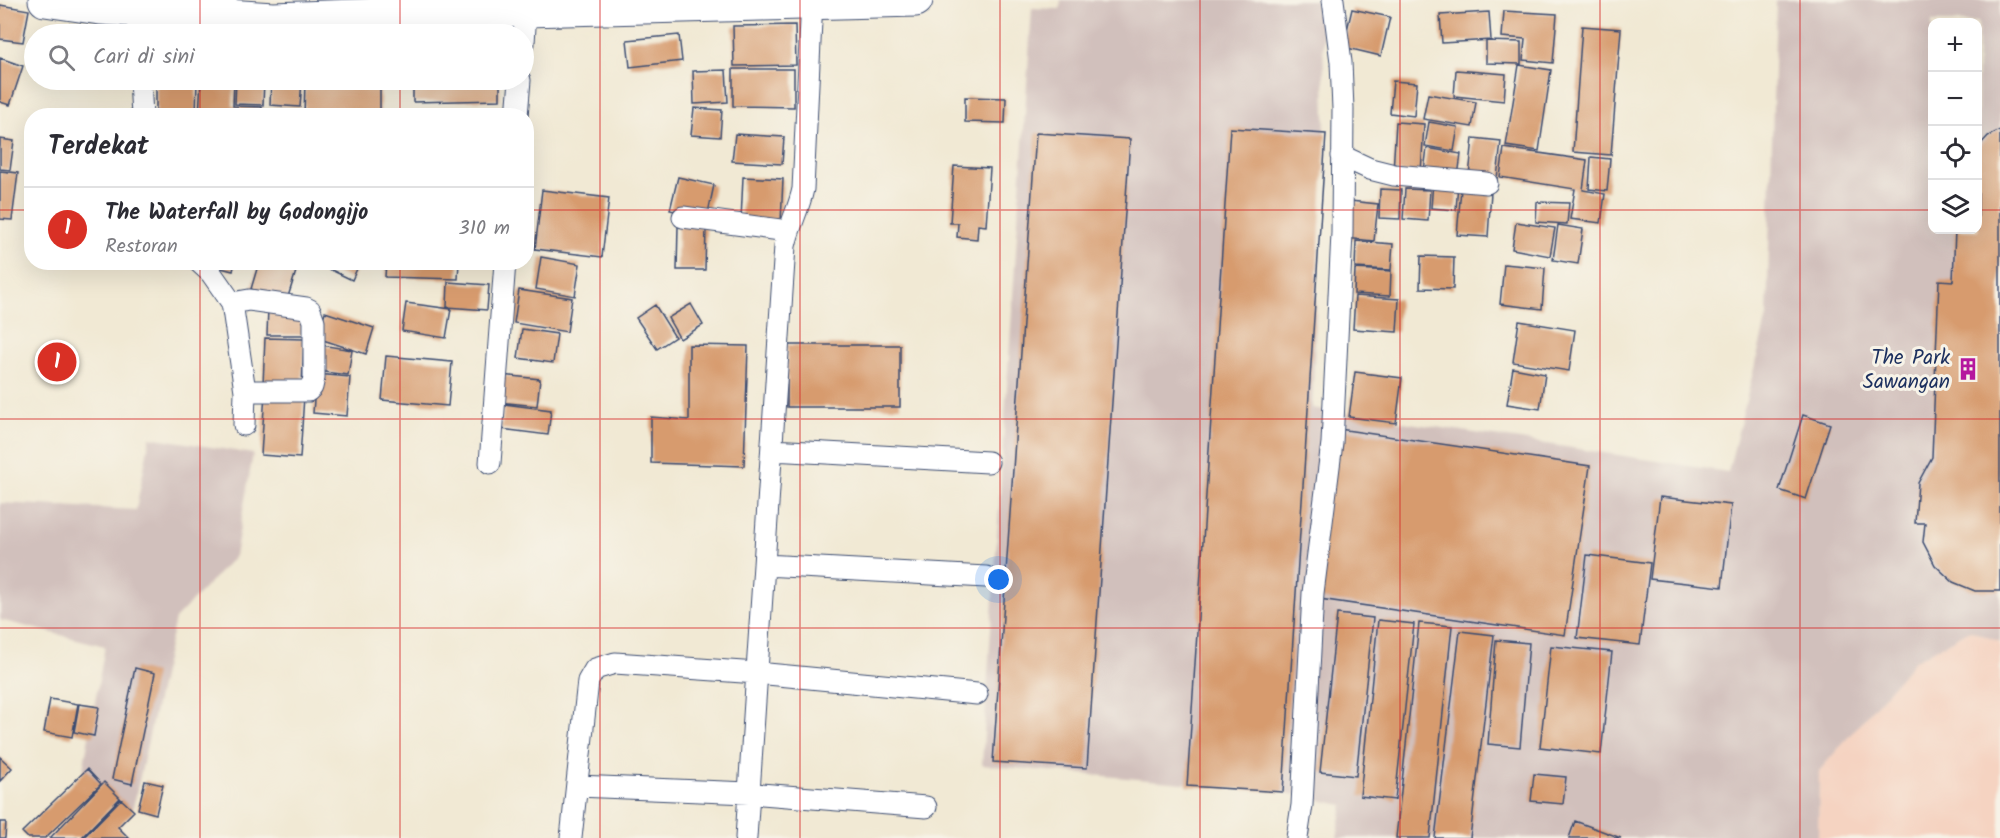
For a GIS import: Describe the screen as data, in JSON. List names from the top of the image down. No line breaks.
{"places":{"building":["The Park Sawangan"]},"page":{"map_buttons":["+","−"],"search":"Cari di sini","heading":"Terdekat","list":[{"mark":"1","name":"The Waterfall by Godongijo","note":"Restoran","value":"310 m"}],"pins":"1"}}
